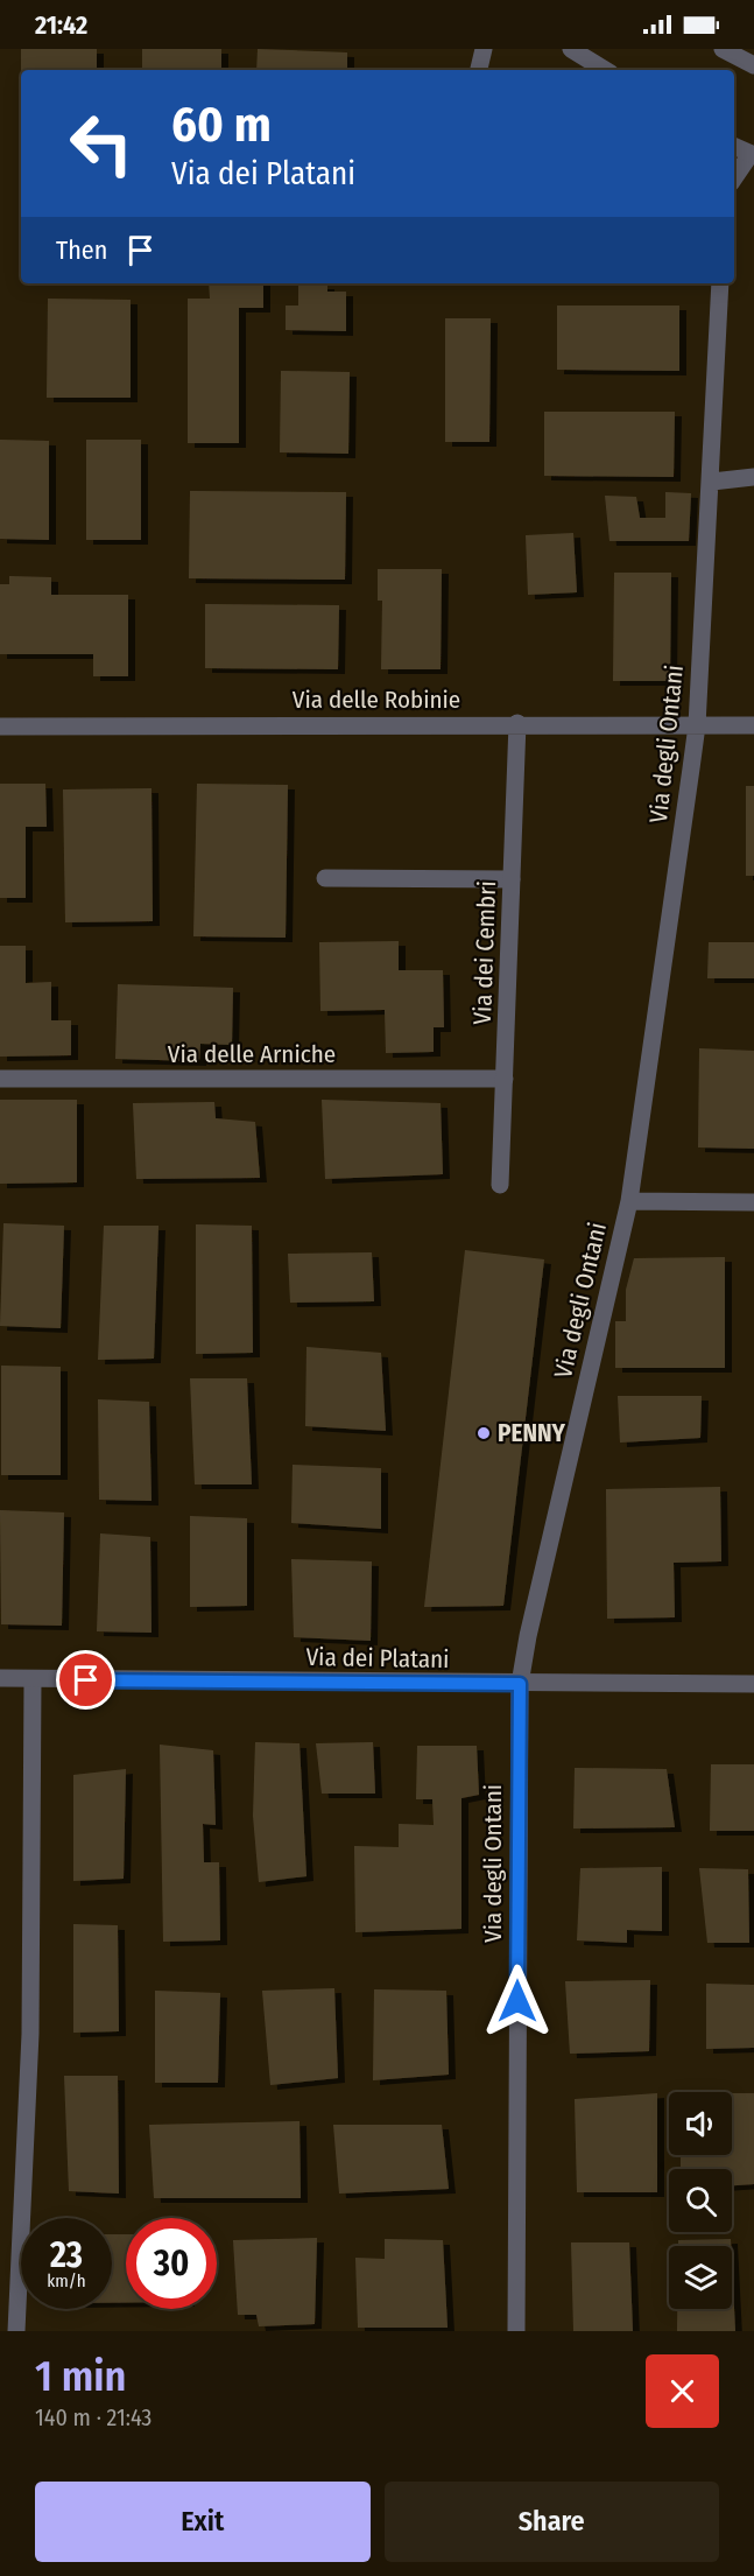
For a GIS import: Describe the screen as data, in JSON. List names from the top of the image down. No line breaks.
{"streets":{"street":["Via delle Robinie","Via degli Ontani","Via dei Cembri","Via delle Arniche","Via dei Platani"]},"crossings":[["Via delle Robinie","Via degli Ontani"],["Via delle Robinie","Via dei Cembri"],["Via degli Ontani","Via dei Platani"],["Via dei Cembri","Via delle Arniche"]],"places":["PENNY"],"page":{"status":"21:42","turn":["60 m","Via dei Platani"],"then":"Then","speed":"23 km/h","limit":"30","heading":["1 min","140 m · 21:43"],"buttons":["Exit","Share"]}}
